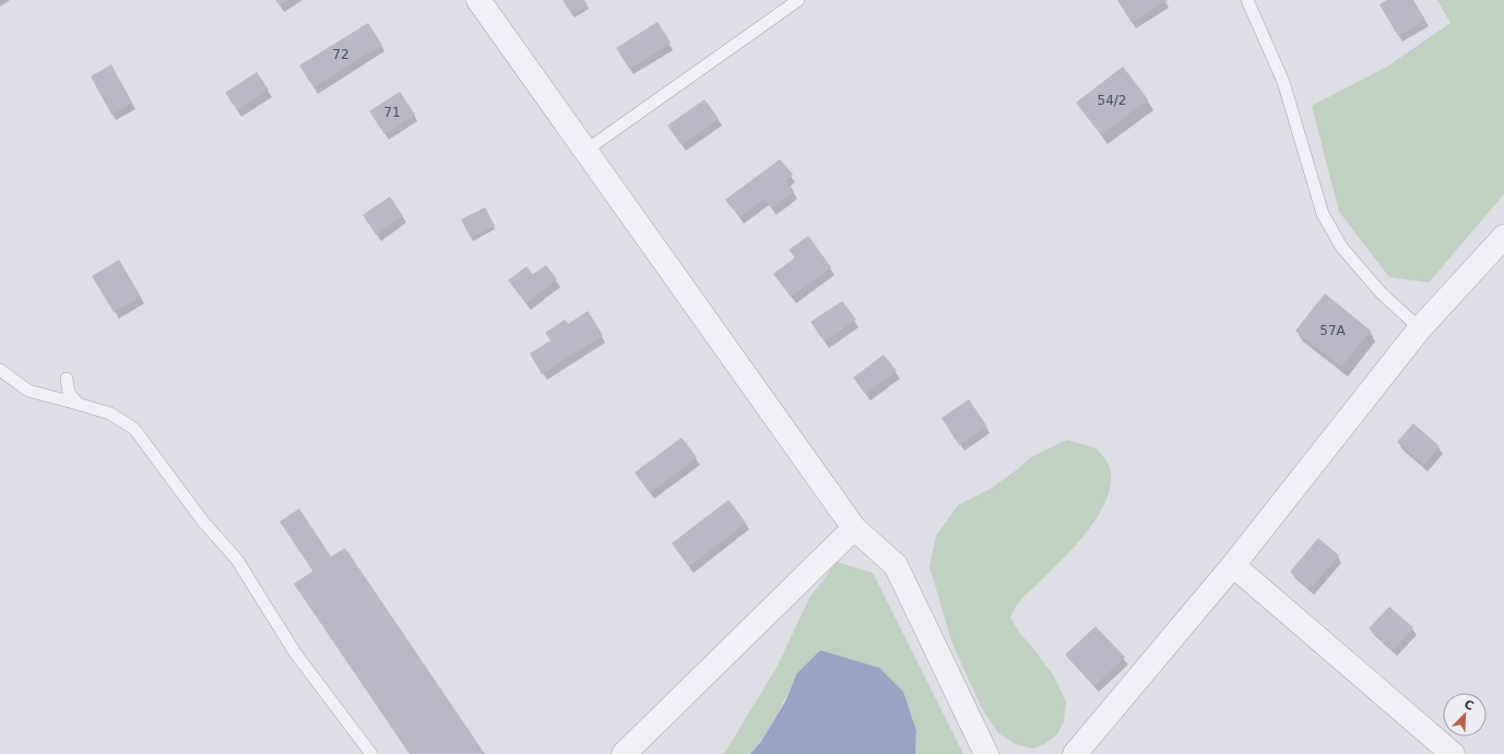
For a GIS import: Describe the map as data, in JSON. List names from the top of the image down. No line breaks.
{"house_numbers":["72","54/2","71","57А"],"north":"top right"}
